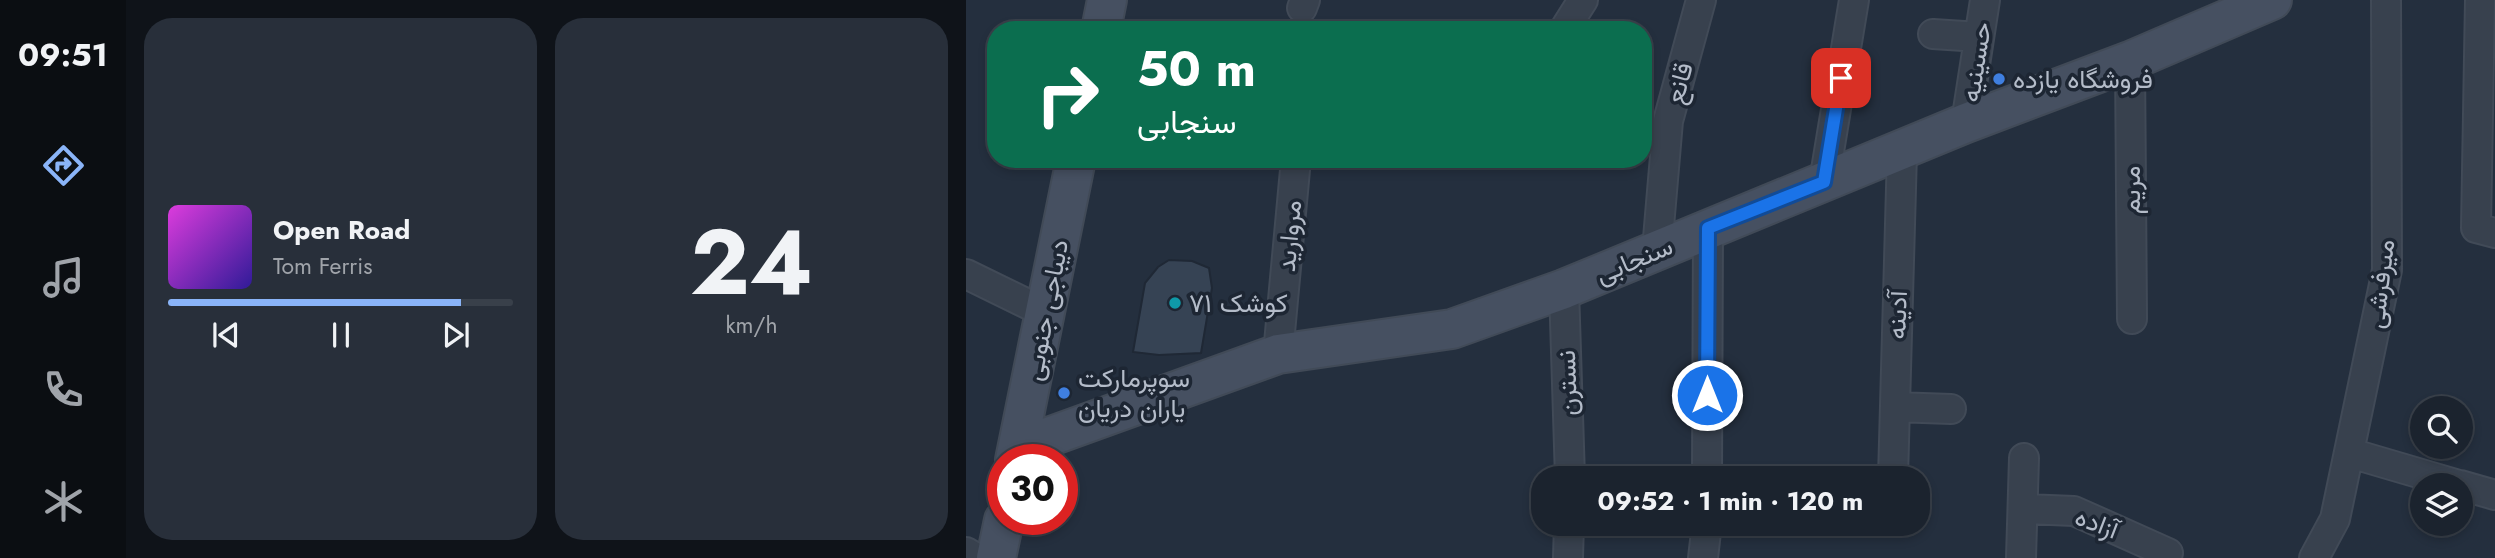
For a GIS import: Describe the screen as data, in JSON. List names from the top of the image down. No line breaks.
{"streets":{"street":["حسینیه","قانع","مریم","مروارید","سنجابی","میرفرشی","دیباجی جنوبی","آدینه","نسترن","آزاده"]},"crossings":[["حسینیه","سنجابی"],["قانع","سنجابی"],["مریم","سنجابی"],["مروارید","سنجابی"],["سنجابی","آدینه"],["سنجابی","نسترن"]],"places":["فروشگاه یازده","کوشک ۷۱","سوپرمارکت یاران دریان"],"page":{"tabs":"09:51","tile":["24","km/h"],"turn":["50 m","سنجابی"],"song":["Open Road","Tom Ferris"],"limit":"30","trip":"09:52 · 1 min · 120 m"}}
